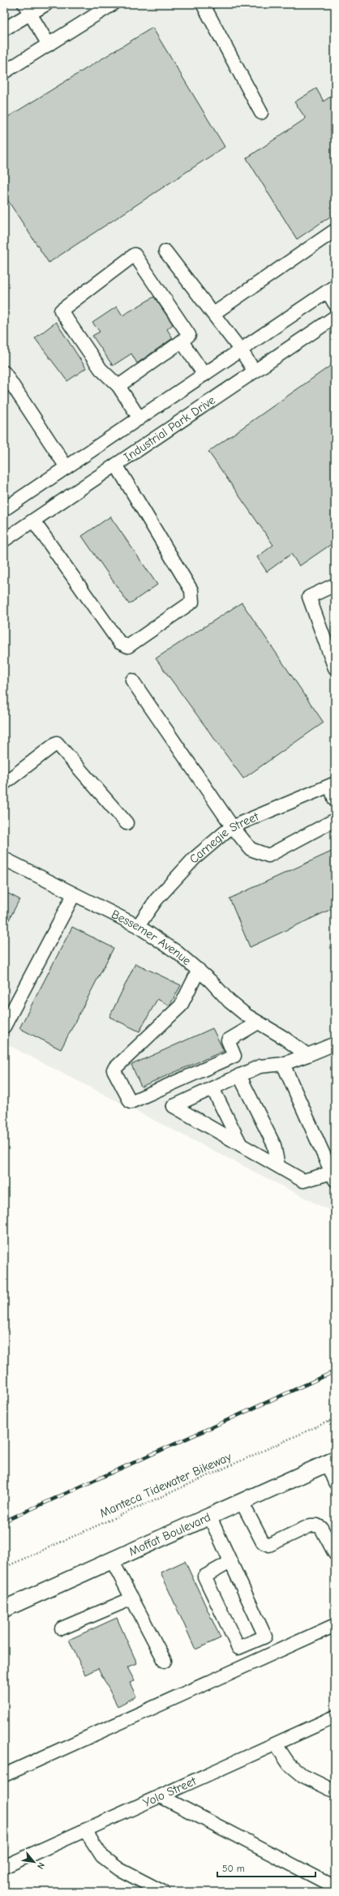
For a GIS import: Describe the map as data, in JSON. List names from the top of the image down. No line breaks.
{"streets":{"main road":["Moffat Boulevard"],"street":["Industrial Park Drive","Carnegie Street","Bessemer Avenue","Yolo Street"],"path":["Manteca Tidewater Bikeway"]},"crossings":[["Carnegie Street","Bessemer Avenue"]],"scale_bar":"50 m","north":"bottom right"}
